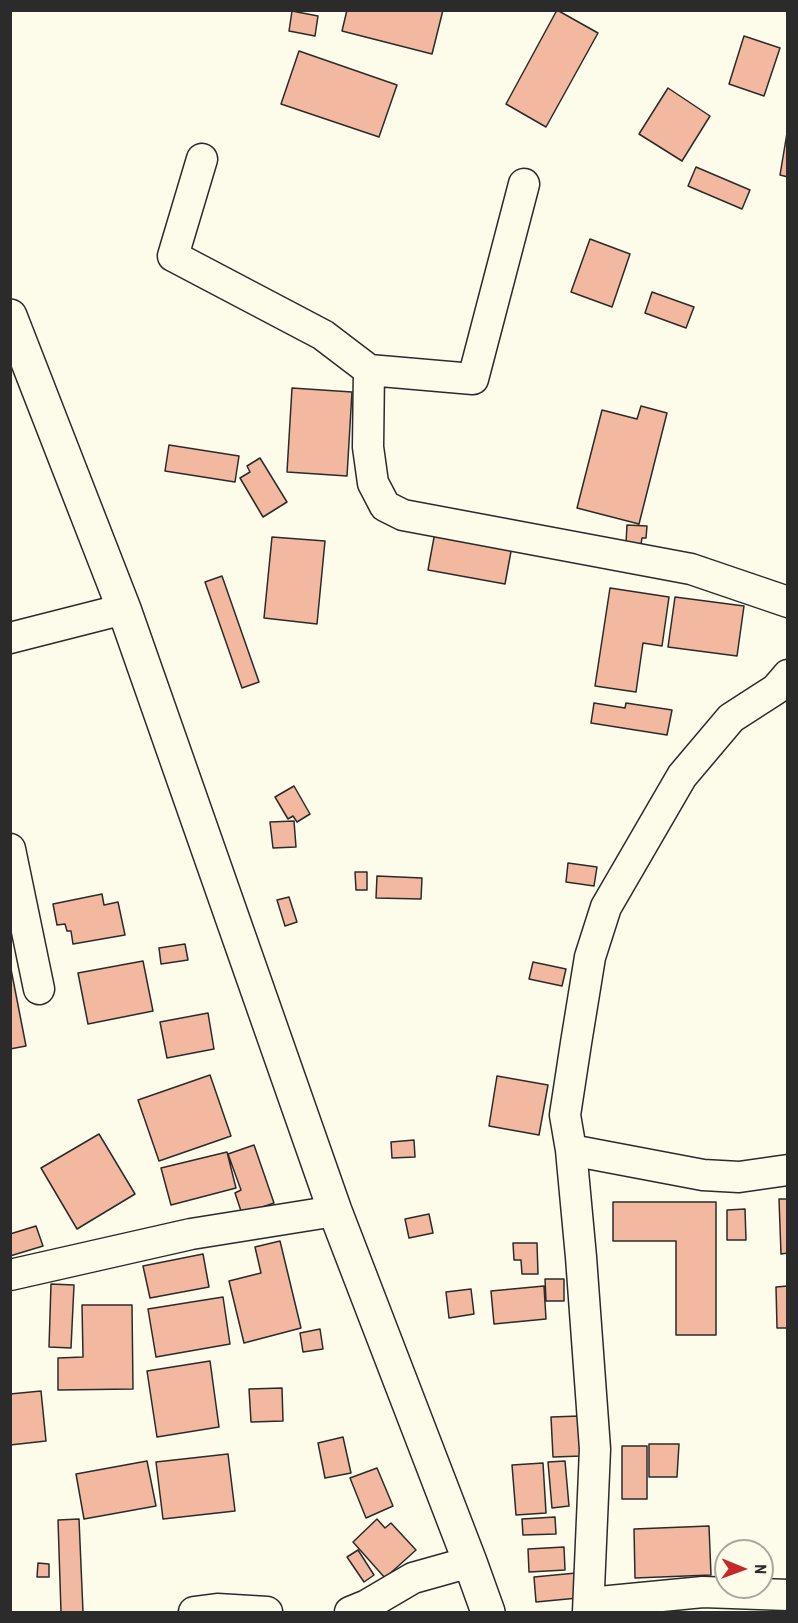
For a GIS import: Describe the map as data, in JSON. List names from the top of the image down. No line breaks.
{"north":"right"}
